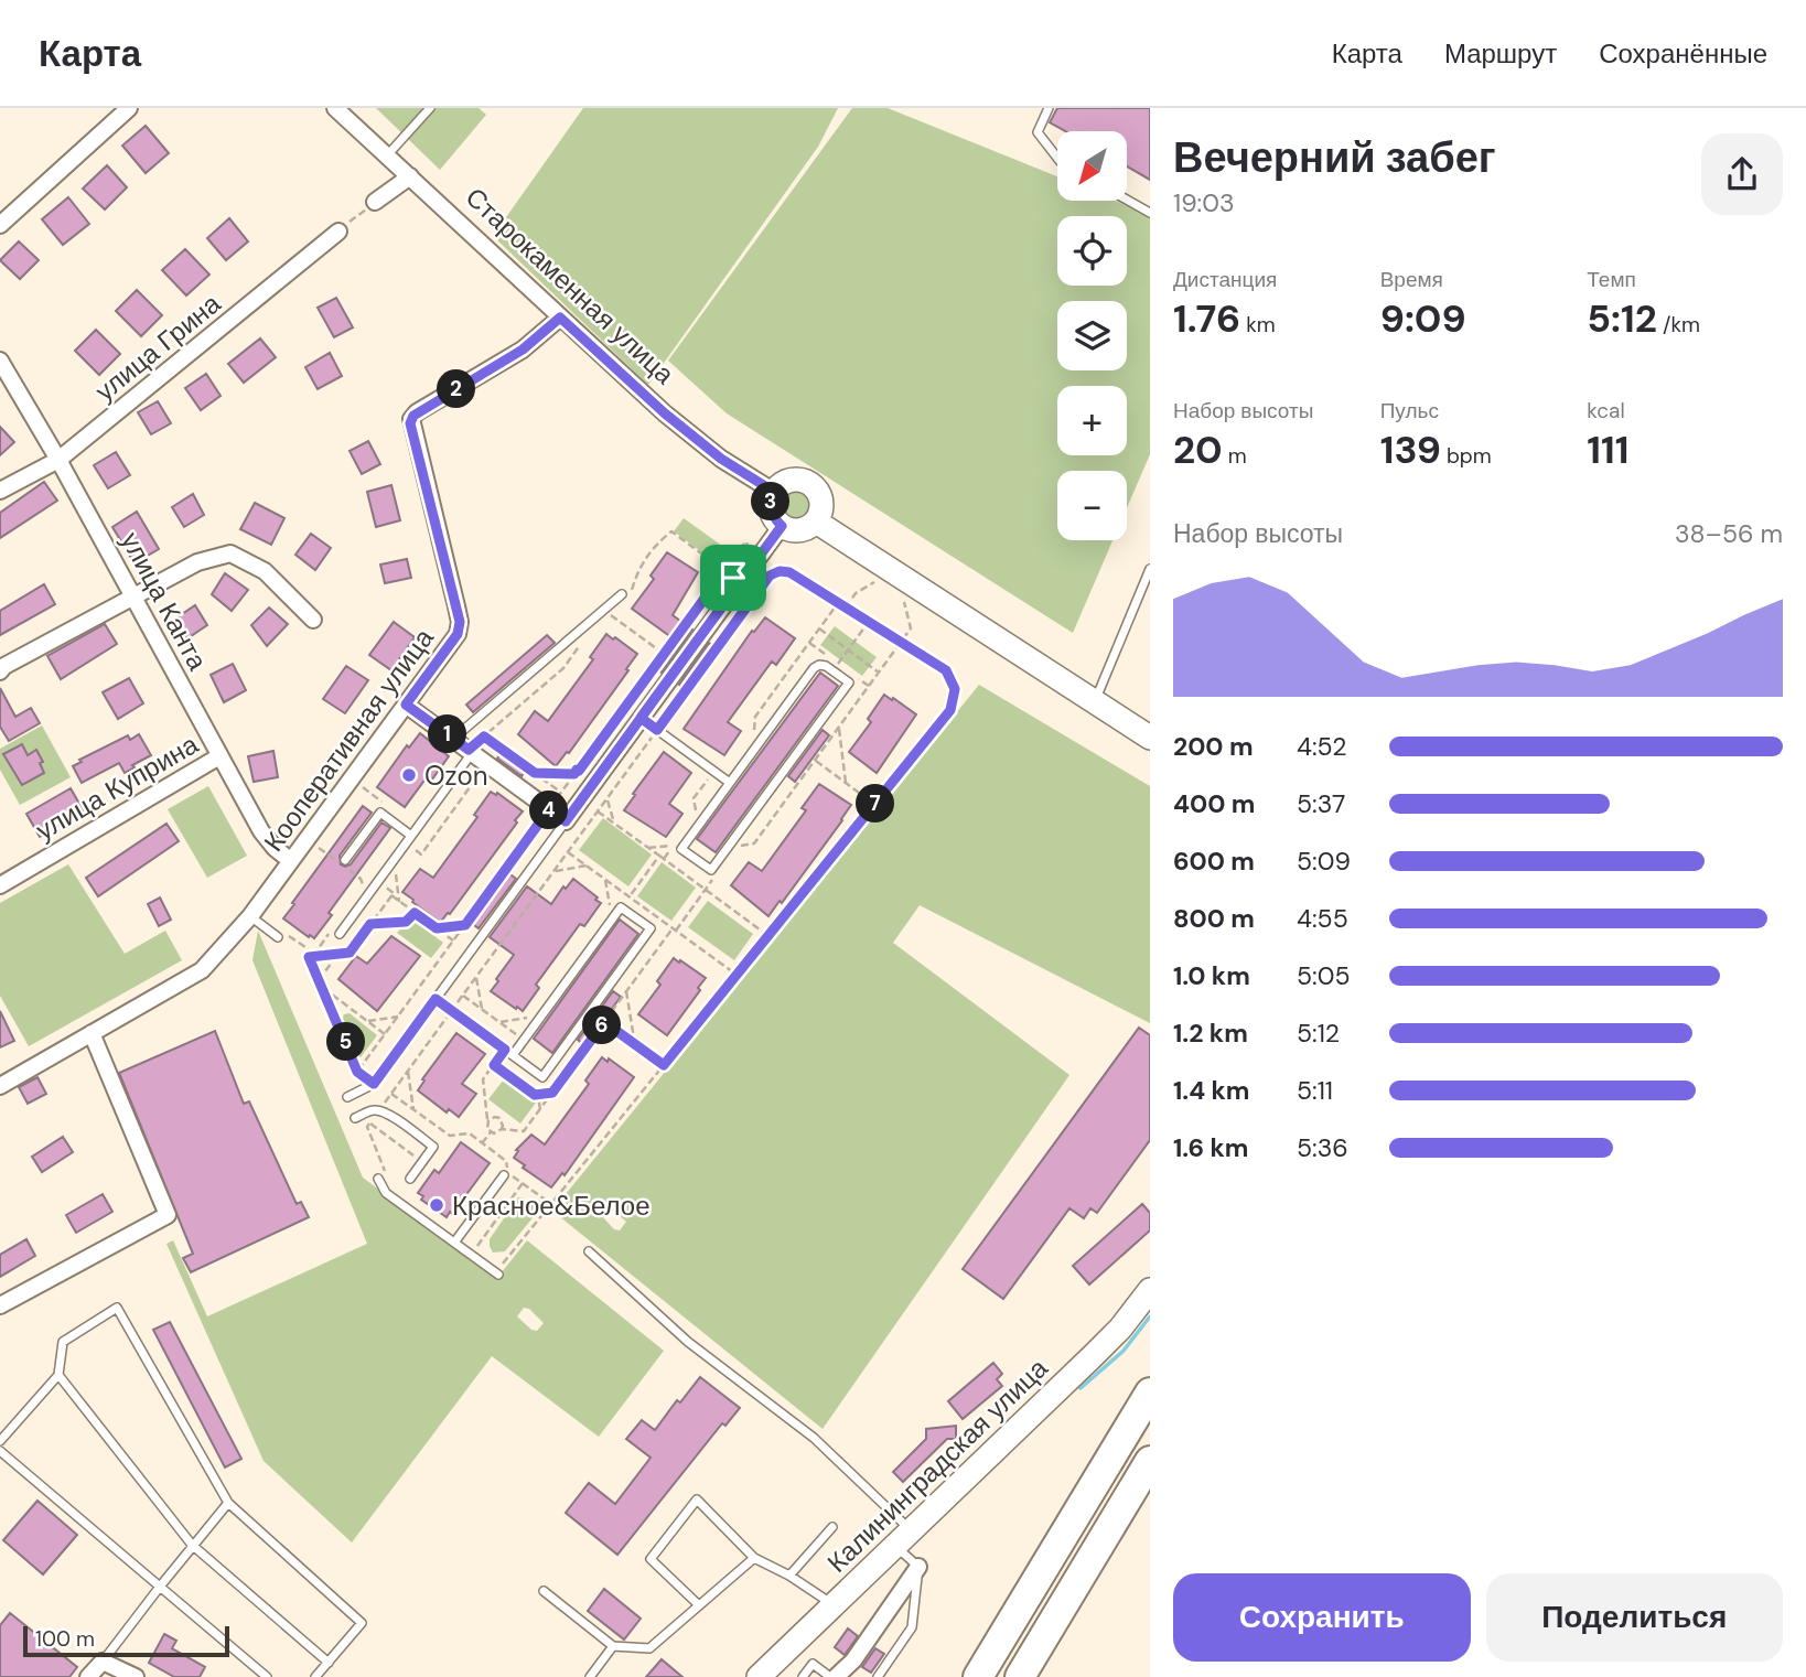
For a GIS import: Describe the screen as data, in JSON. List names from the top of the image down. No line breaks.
{"streets":{"street":["Старокаменная улица","улица Грина","улица Канта","Кооперативная улица","улица Куприна","Калининградская улица"]},"crossings":[["Старокаменная улица","Кооперативная улица"],["улица Грина","улица Канта"],["улица Канта","Кооперативная улица"],["улица Канта","улица Куприна"]],"places":["Ozon","Красное&Белое"],"scale_bar":"100 m","north":"bottom left","page":{"header":"Карта","nav":["Карта","Маршрут","Сохранённые"],"heading":["Вечерний забег","19:03"],"map_buttons":["+","−"],"stats":[["Дистанция","1.76 km"],["Время","9:09"],["Темп","5:12 /km"],["Набор высоты","20 m"],["Пульс","139 bpm"],["kcal","111"]],"pins":["2","3","1","7","4","6","5"],"chart":["Набор высоты","38–56 m"],"list":[{"name":"200 m","note":"4:52"},{"name":"400 m","note":"5:37"},{"name":"600 m","note":"5:09"},{"name":"800 m","note":"4:55"},{"name":"1.0 km","note":"5:05"},{"name":"1.2 km","note":"5:12"},{"name":"1.4 km","note":"5:11"},{"name":"1.6 km","note":"5:36"}],"buttons":["Сохранить","Поделиться"],"scale":"100 m"}}
